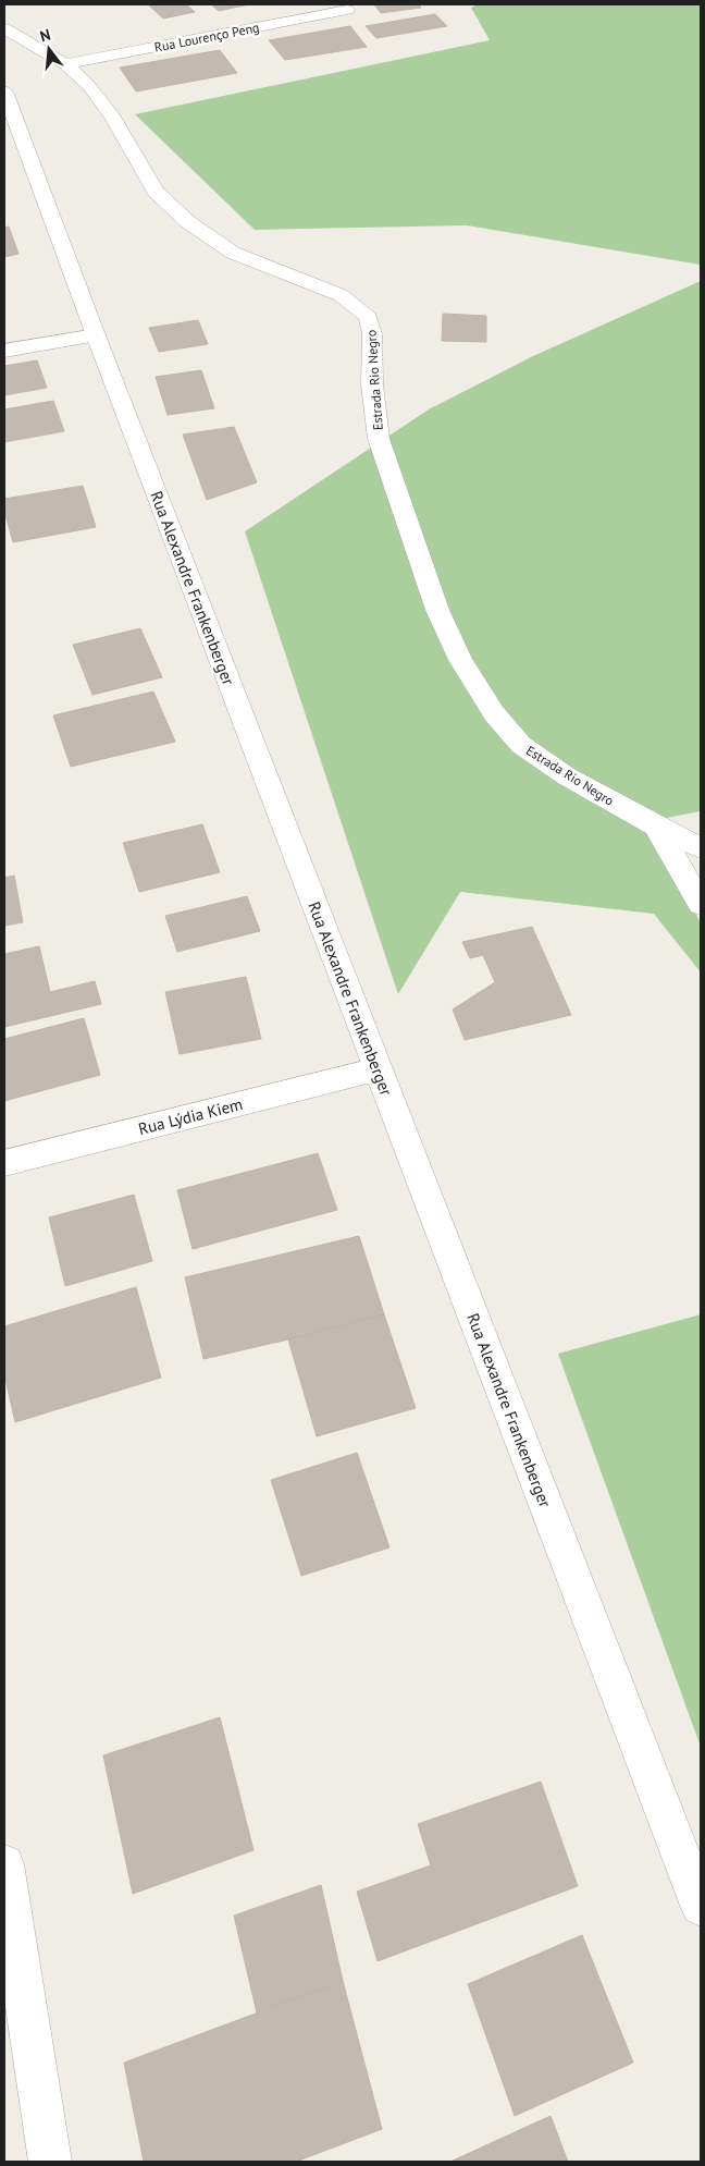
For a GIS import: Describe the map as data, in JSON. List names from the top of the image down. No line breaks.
{"streets":{"street":["Rua Lourenço Peng","Estrada Rio Negro","Rua Alexandre Frankenberger","Rua Lýdia Kiem"]},"crossings":[["Rua Lourenço Peng","Estrada Rio Negro"],["Rua Alexandre Frankenberger","Rua Lýdia Kiem"]],"north":"top"}
